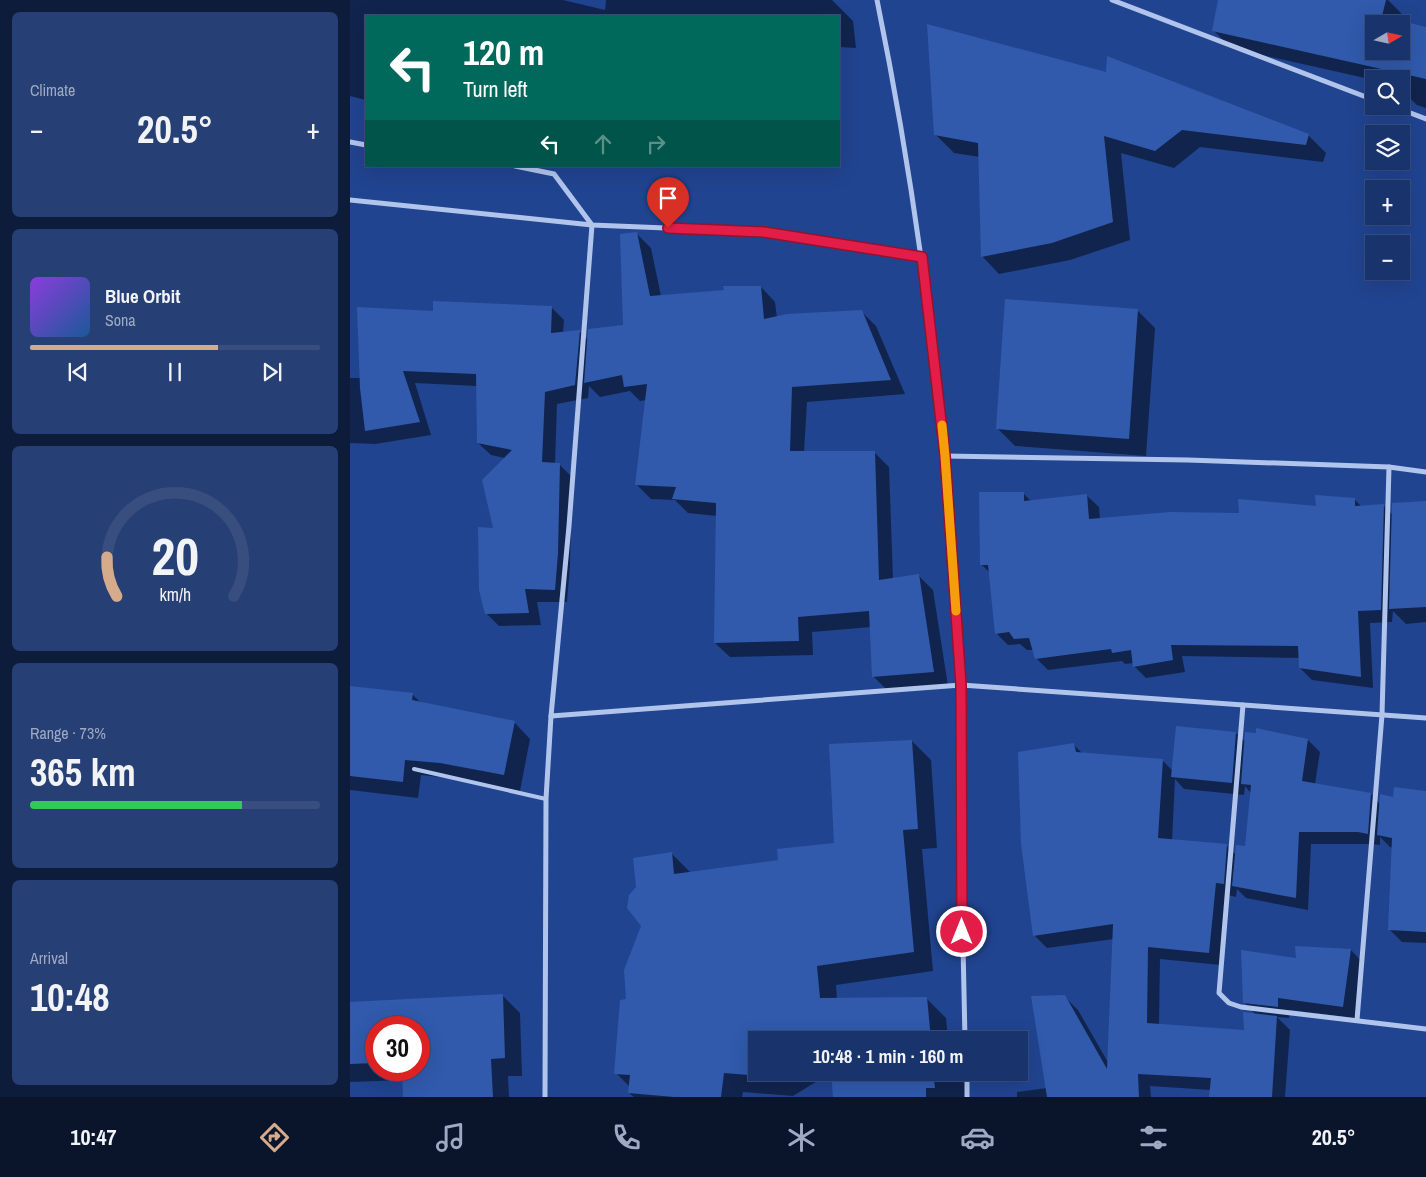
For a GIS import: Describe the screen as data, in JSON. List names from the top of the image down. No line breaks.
{"north":"right","page":{"tile":["Climate",["Range · 73%","365 km"],["Arrival","10:48"]],"map_buttons":["+","−"],"turn":["120 m","Turn left"],"heat":["−","20.5°","+"],"song":["Blue Orbit","Sona"],"limit":"30","trip":"10:48 · 1 min · 160 m","tabs":["10:47","20.5°"],"gauge":["20","km/h"]}}
